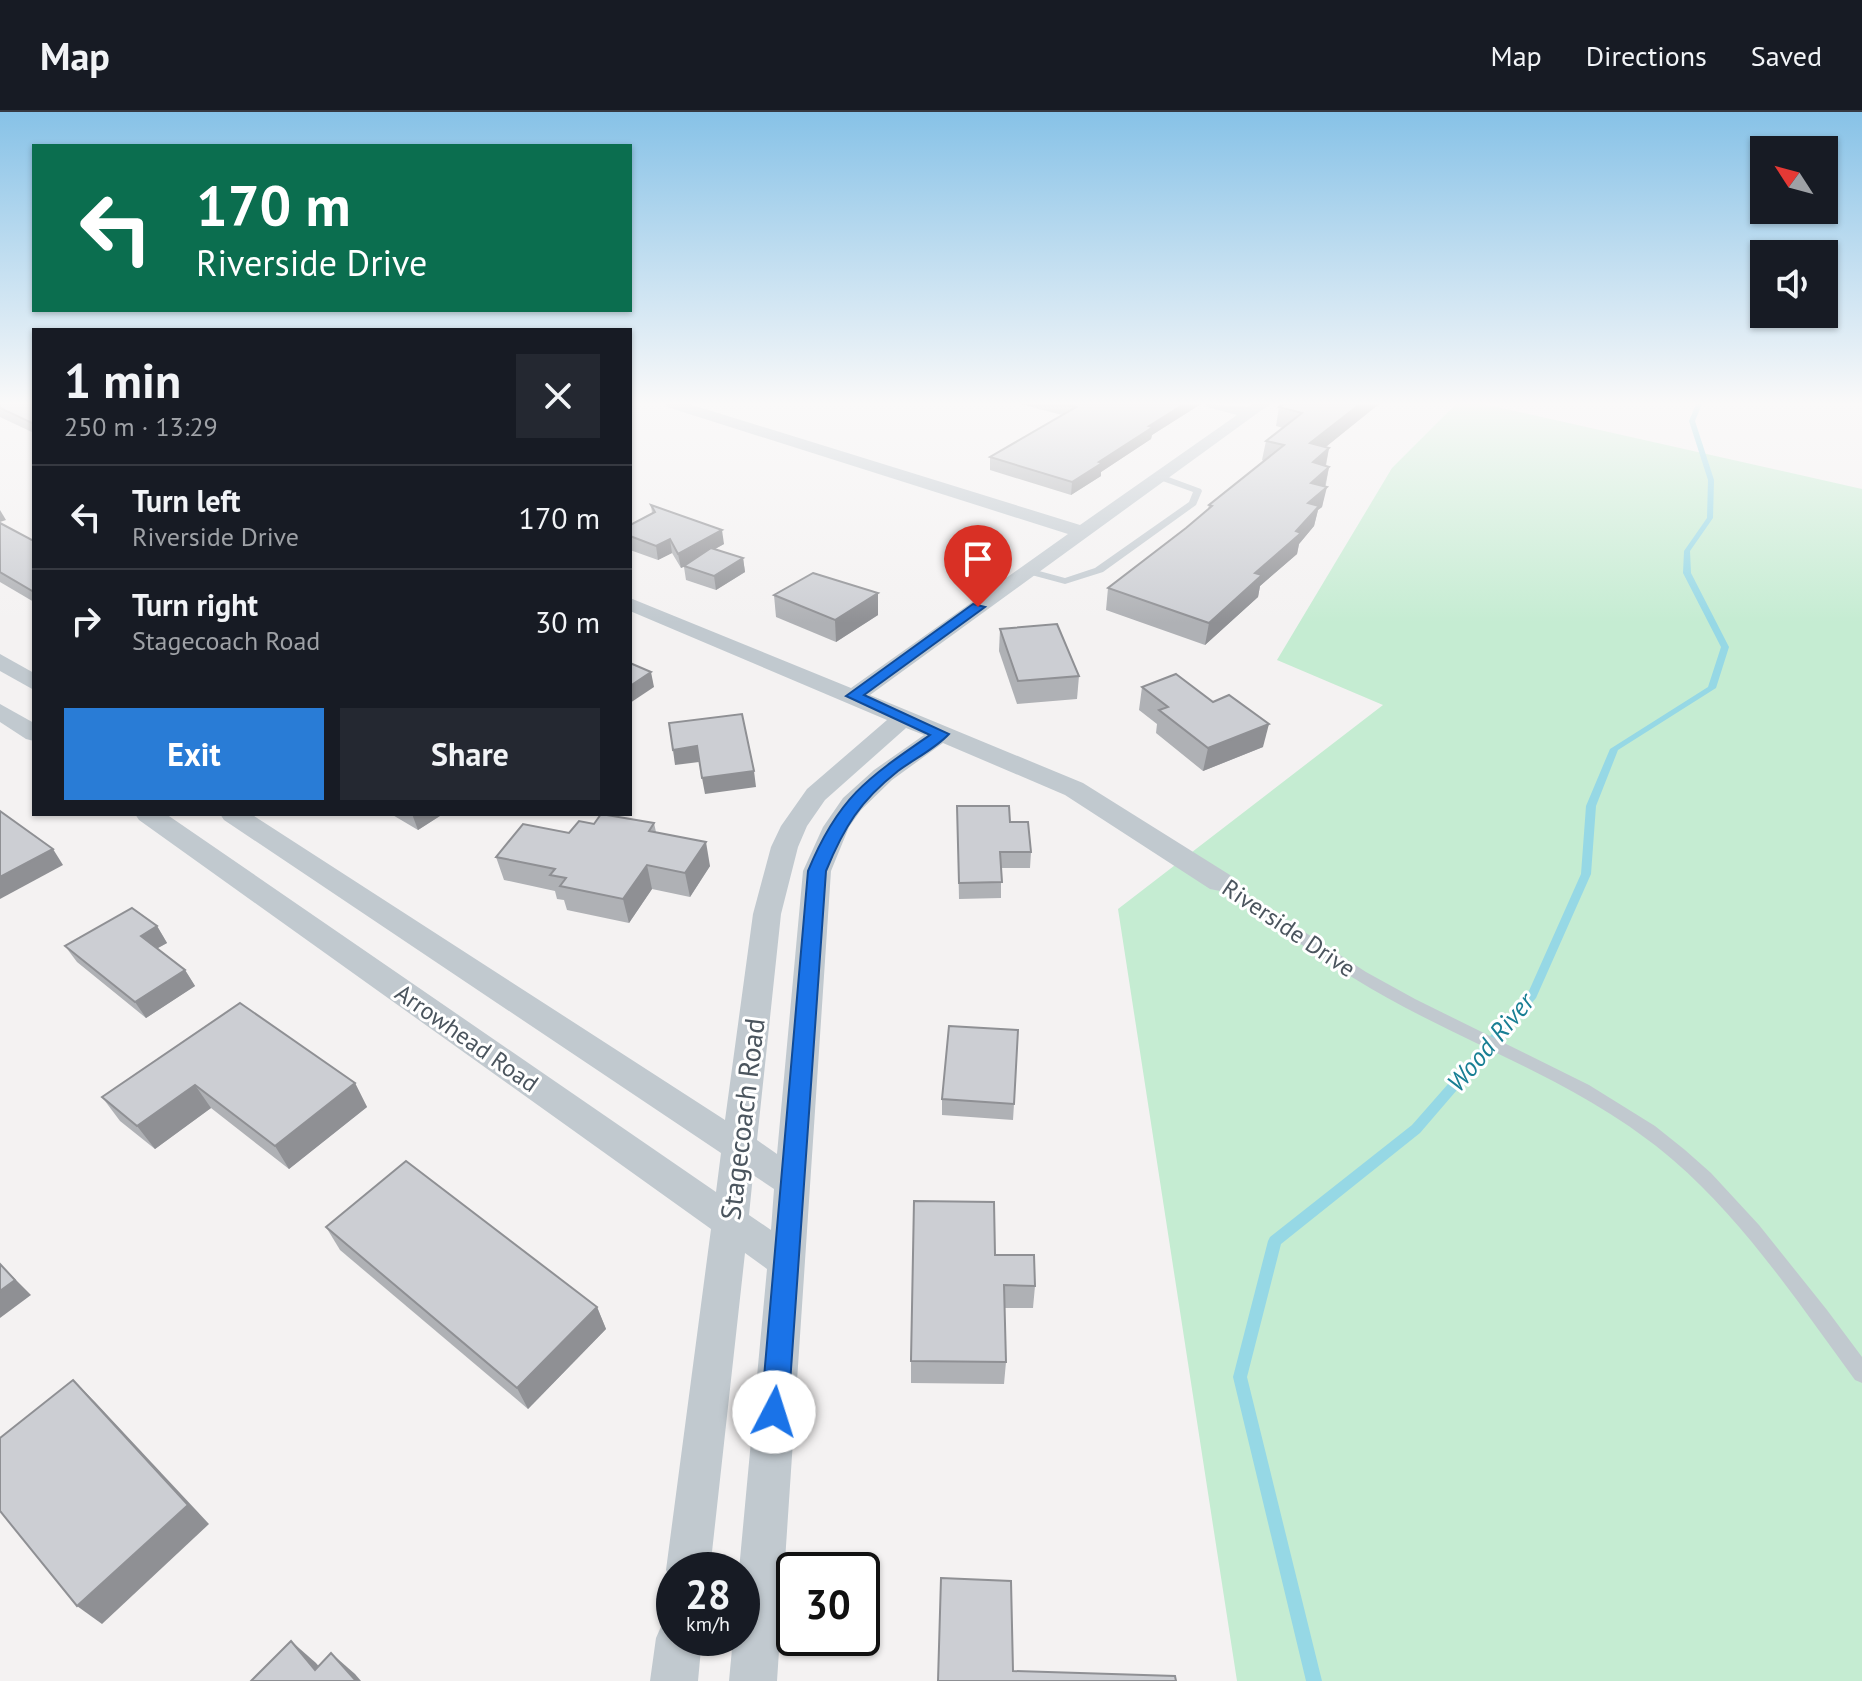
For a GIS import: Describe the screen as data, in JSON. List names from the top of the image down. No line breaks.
{"streets":{"street":["Riverside Drive","Arrowhead Road","Stagecoach Road"]},"crossings":[["Riverside Drive","Stagecoach Road"],["Arrowhead Road","Stagecoach Road"]],"water":["Wood River"],"north":"top left","page":{"header":"Map","nav":["Map","Directions","Saved"],"turn":["170 m","Riverside Drive"],"heading":["1 min","250 m · 13:29"],"list":[{"name":"Turn left","note":"Riverside Drive","value":"170 m"},{"name":"Turn right","note":"Stagecoach Road","value":"30 m"}],"buttons":["Exit","Share"],"speed":"28 km/h","limit":"30"}}
